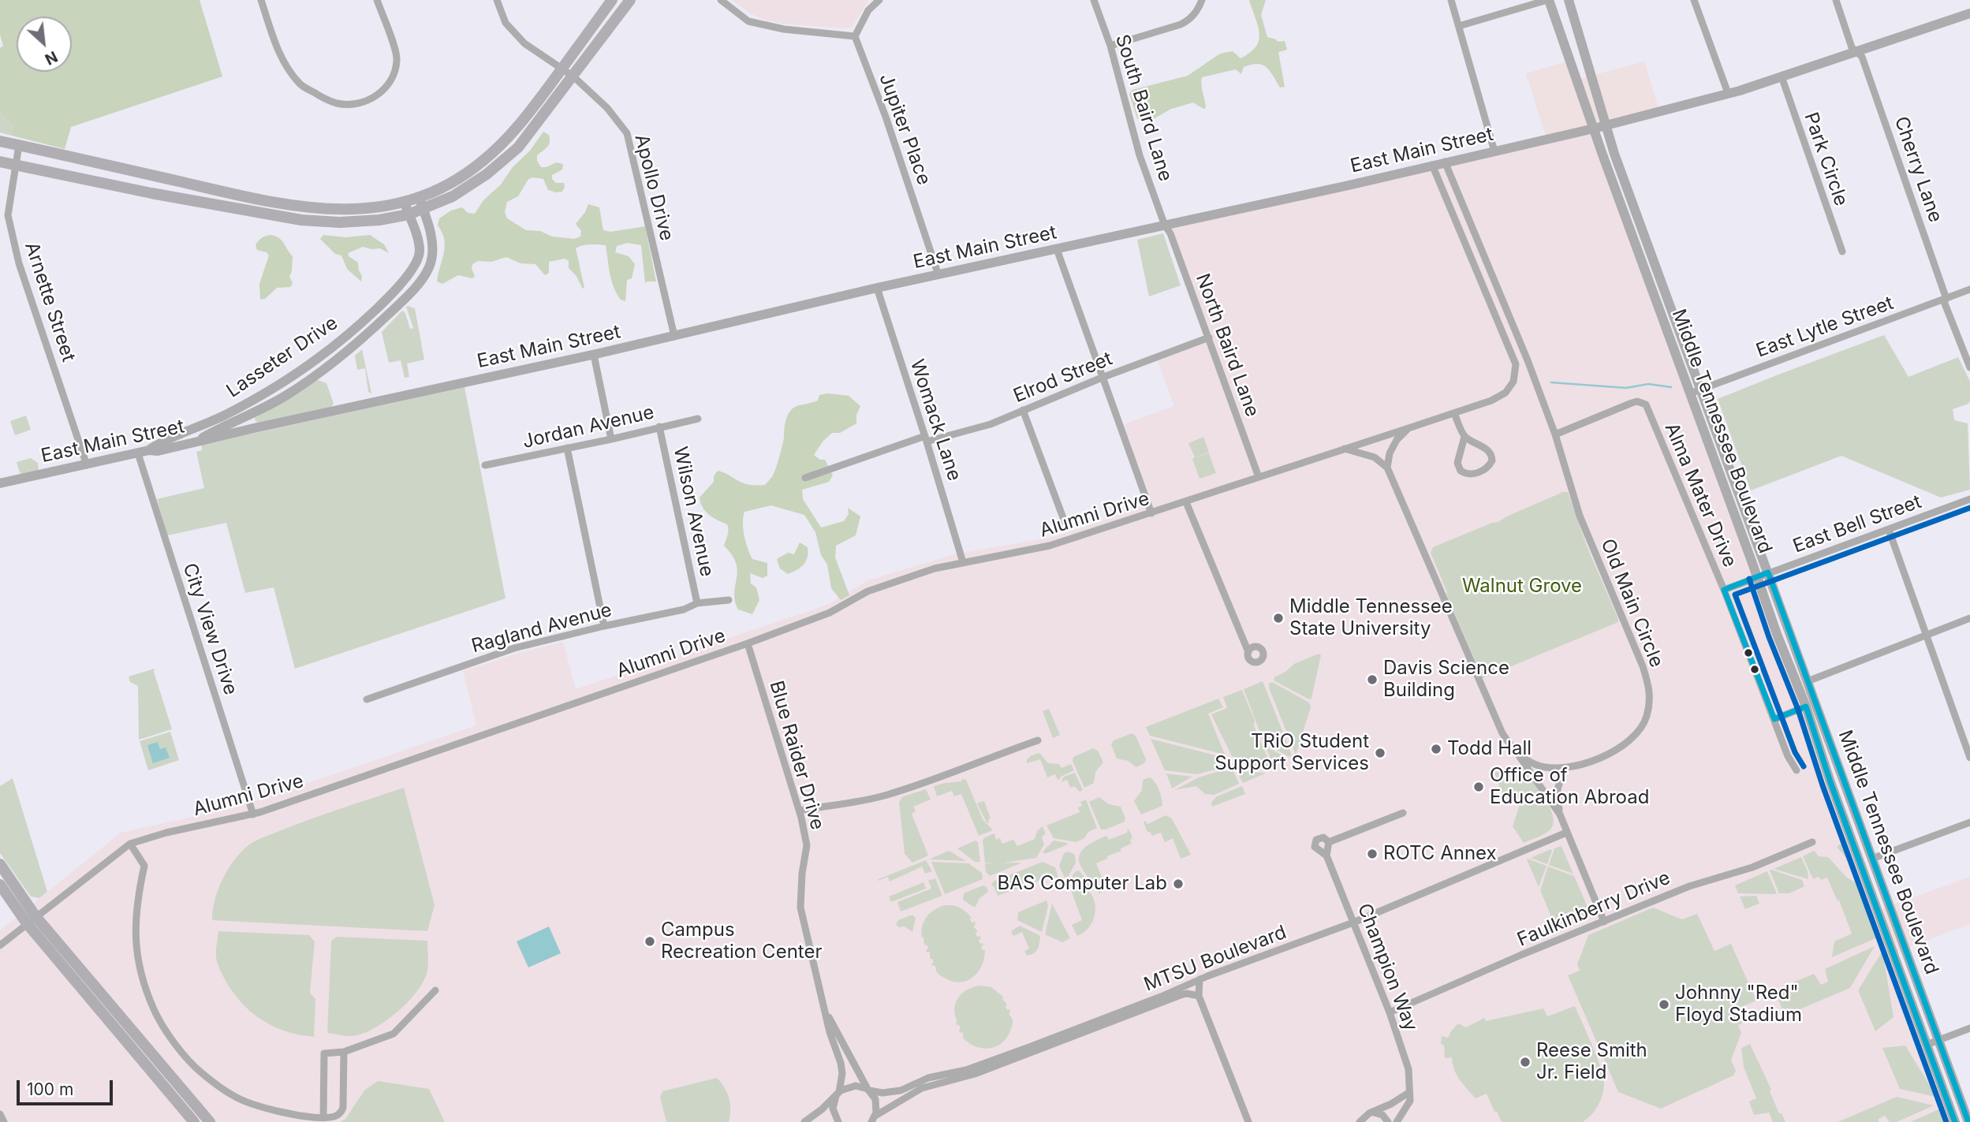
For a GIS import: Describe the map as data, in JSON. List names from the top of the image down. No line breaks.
{"streets":{"street":["South Baird Lane","Jupiter Place","East Main Street","Park Circle","Cherry Lane","Apollo Drive","Arnette Street","East Lytle Street","North Baird Lane","Lasseter Drive","Elrod Street","Womack Lane","Jordan Avenue","Middle Tennessee Boulevard","Alma Mater Drive","Wilson Avenue","Alumni Drive","East Bell Street","Old Main Circle","Ragland Avenue","City View Drive","Blue Raider Drive","Faulkinberry Drive","MTSU Boulevard","Champion Way"]},"crossings":[["South Baird Lane","East Main Street"],["South Baird Lane","North Baird Lane"],["Jupiter Place","East Main Street"],["East Main Street","Park Circle"],["East Main Street","Cherry Lane"],["East Main Street","Apollo Drive"],["East Main Street","Arnette Street"],["East Main Street","North Baird Lane"],["East Main Street","Lasseter Drive"],["East Main Street","Womack Lane"],["East Main Street","Middle Tennessee Boulevard"],["East Main Street","Old Main Circle"],["East Main Street","City View Drive"],["Cherry Lane","East Lytle Street"],["East Lytle Street","Middle Tennessee Boulevard"],["North Baird Lane","Elrod Street"],["North Baird Lane","Alumni Drive"],["Elrod Street","Womack Lane"],["Womack Lane","Alumni Drive"],["Jordan Avenue","Wilson Avenue"],["Middle Tennessee Boulevard","East Bell Street"],["Alma Mater Drive","East Bell Street"],["Alma Mater Drive","Old Main Circle"],["Wilson Avenue","Ragland Avenue"],["Alumni Drive","City View Drive"],["Alumni Drive","Blue Raider Drive"],["Blue Raider Drive","MTSU Boulevard"],["Faulkinberry Drive","Champion Way"],["MTSU Boulevard","Champion Way"]],"parks":["Walnut Grove"],"places":["Middle Tennessee State University","Davis Science Building","Todd Hall","TRiO Student Support Services","Office of Education Abroad","ROTC Annex","BAS Computer Lab","Campus Recreation Center","Johnny \"Red\" Floyd Stadium","Reese Smith Jr. Field"],"scale_bar":"100 m","north":"bottom right"}
